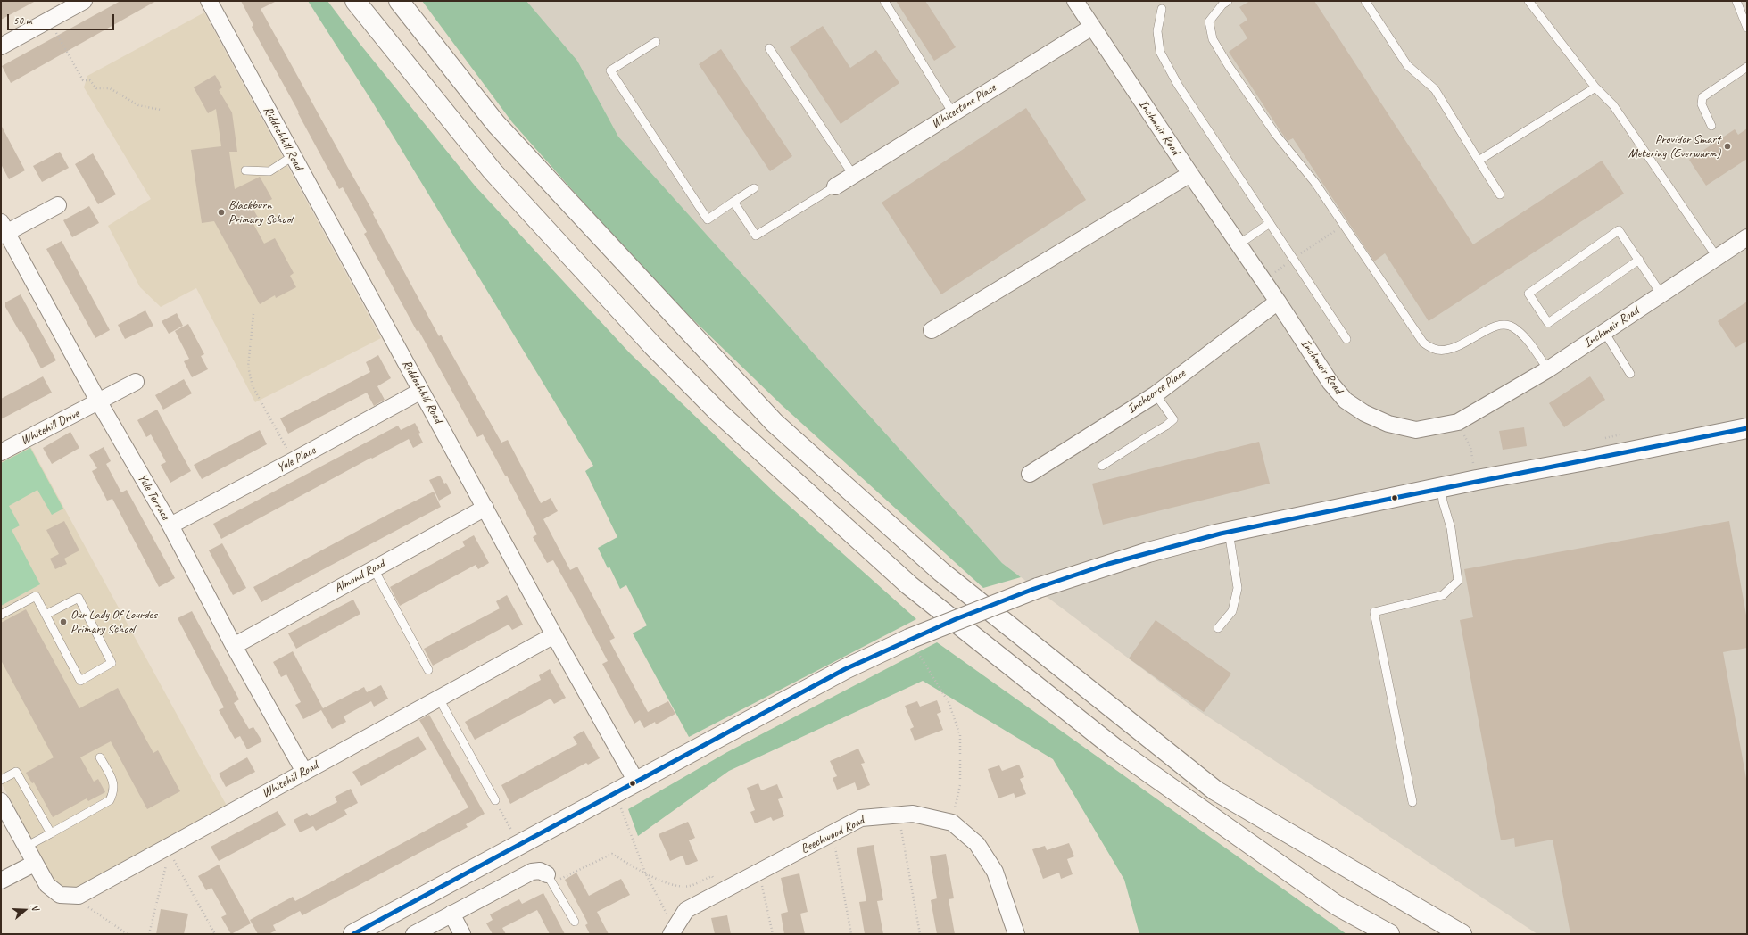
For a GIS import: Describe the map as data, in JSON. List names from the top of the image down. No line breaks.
{"streets":{"street":["Whitestone Place","Inchmuir Road","Riddochhill Road","Inchcorse Place","Whitehill Drive","Yule Place","Yule Terrace","Almond Road","Whitehill Road","Beechwood Road"]},"crossings":[["Whitestone Place","Inchmuir Road"],["Inchmuir Road","Inchcorse Place"],["Riddochhill Road","Yule Place"],["Riddochhill Road","Almond Road"],["Riddochhill Road","Whitehill Road"],["Whitehill Drive","Yule Terrace"],["Yule Place","Yule Terrace"],["Yule Terrace","Almond Road"],["Yule Terrace","Whitehill Road"]],"places":["Providor Smart Metering (Everwarm)","Blackburn Primary School","Our Lady Of Lourdes Primary School"],"scale_bar":"50 m","north":"right"}
